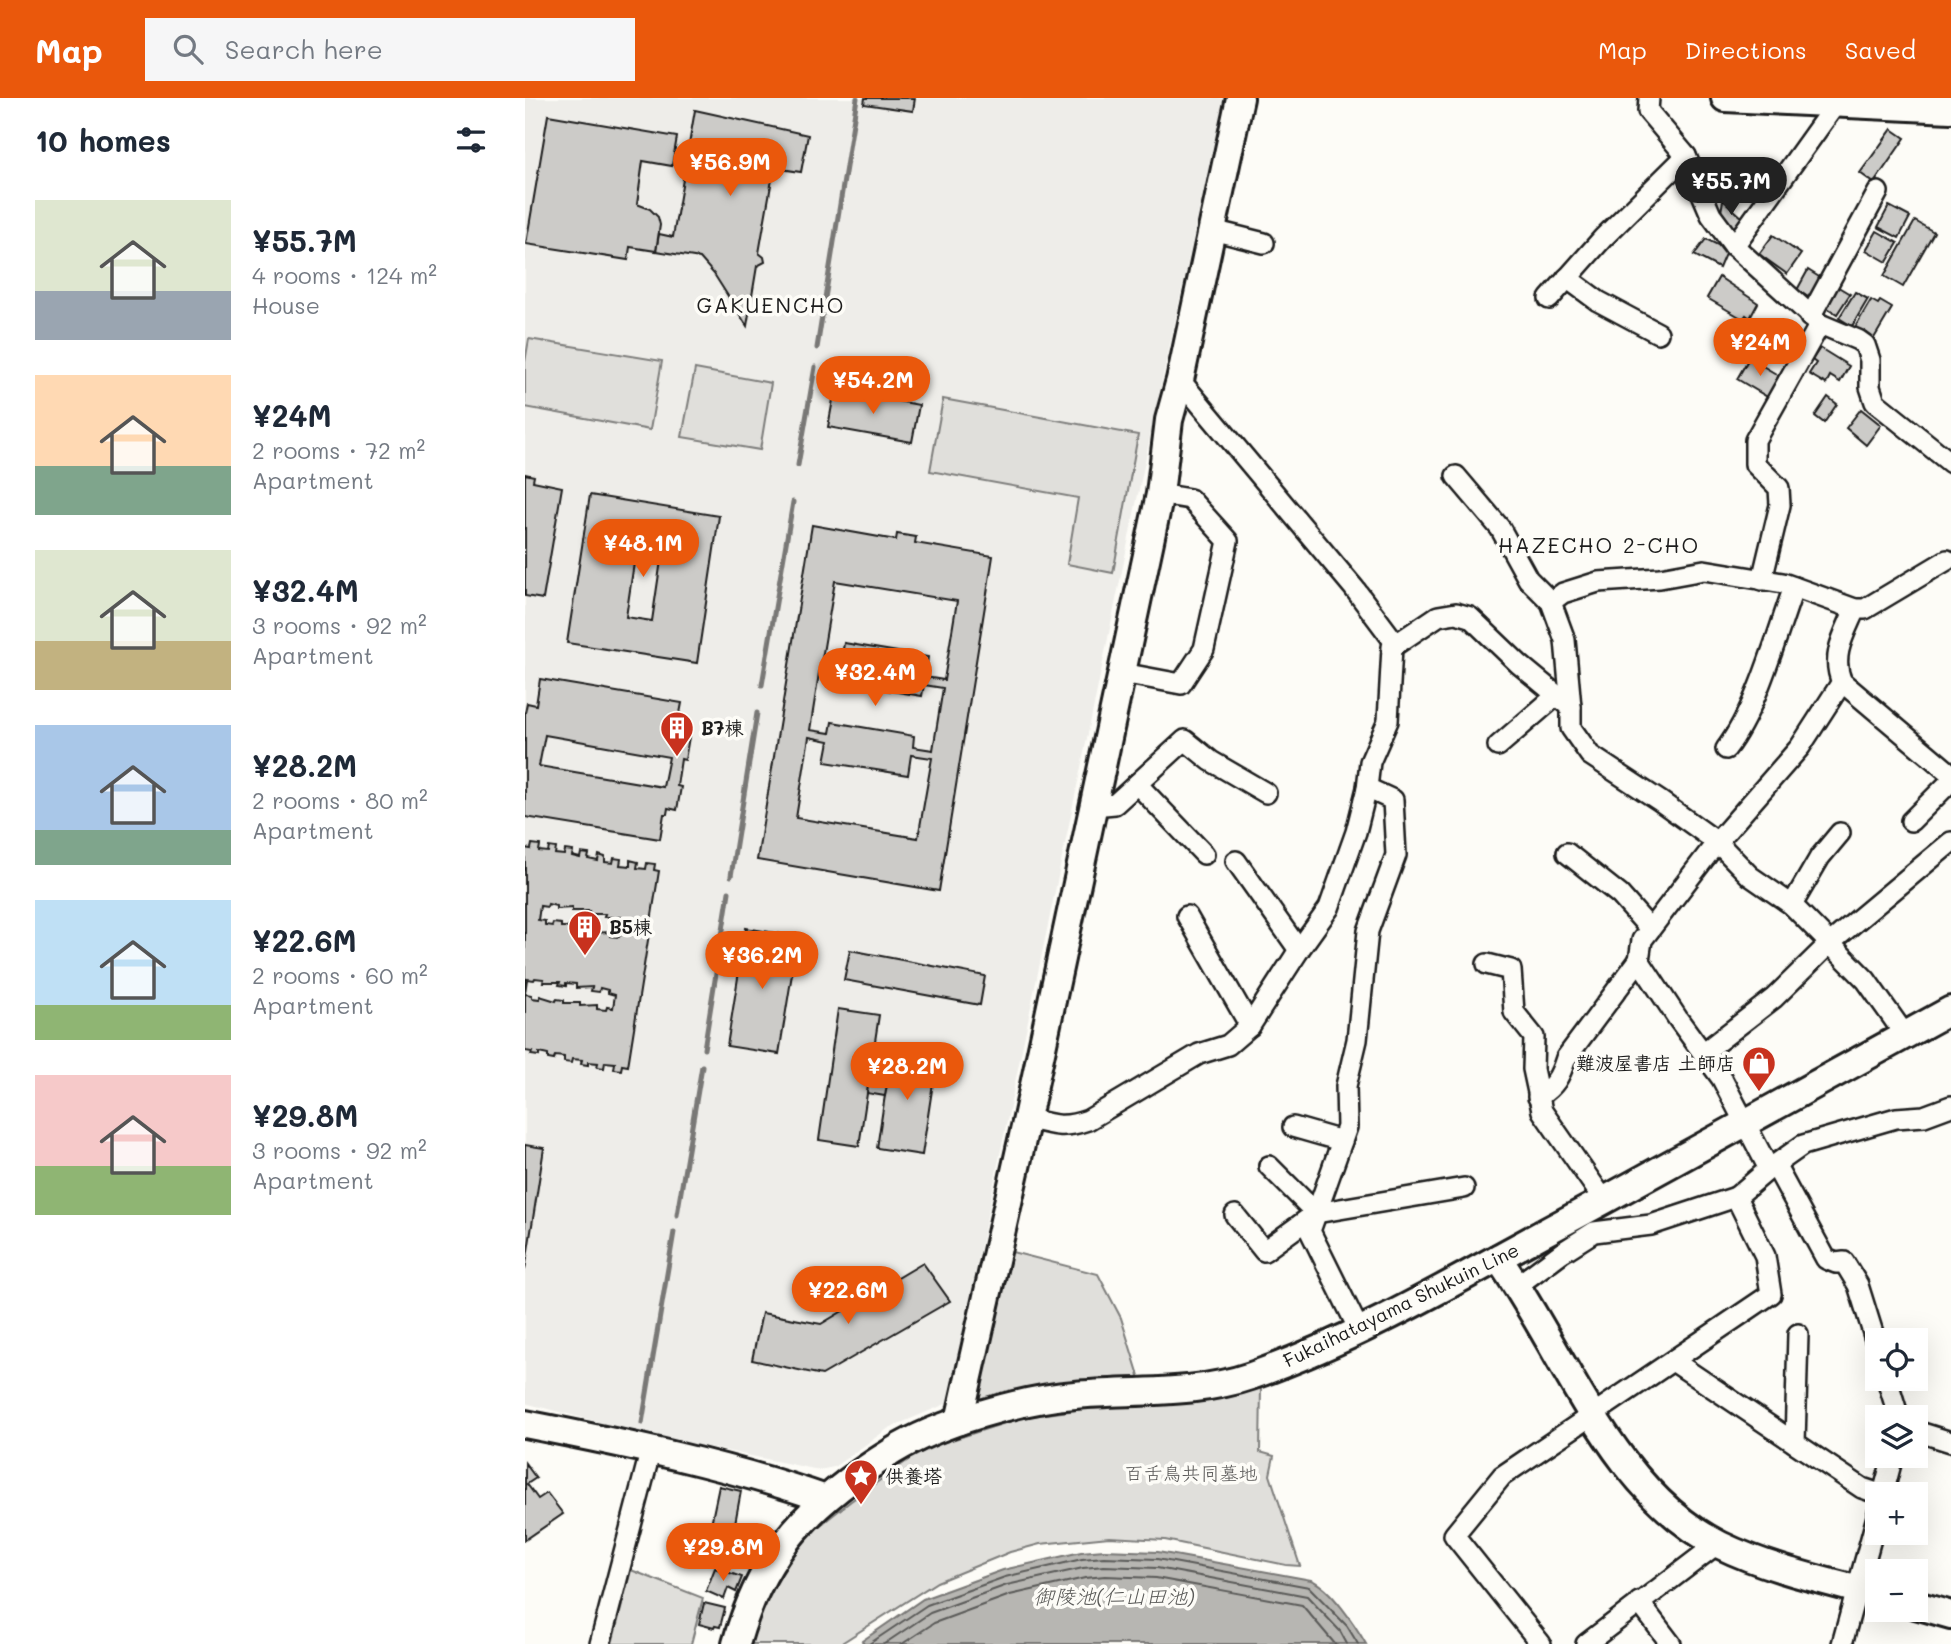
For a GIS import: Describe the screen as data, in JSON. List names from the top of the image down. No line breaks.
{"streets":{"street":["Fukaihatayama Shukuin Line"]},"districts":["GAKUENCHO","HAZECHO 2-CHO"],"water":["御陵池(仁山田池)"],"parks":["百舌鳥共同墓地"],"places":{"building":["B7棟","B5棟"],"shop":["難波屋書店 土師店"],"place":["供養塔"]},"page":{"header":"Map","search":"Search here","nav":["Map","Directions","Saved"],"heading":"10 homes","price":["¥56.9M","¥55.7M","¥24M","¥54.2M","¥48.1M","¥32.4M","¥36.2M","¥28.2M","¥22.6M","¥29.8M"],"list":[{"name":"¥55.7M","note":"4 rooms · 124 m² · House"},{"name":"¥24M","note":"2 rooms · 72 m² · Apartment"},{"name":"¥32.4M","note":"3 rooms · 92 m² · Apartment"},{"name":"¥28.2M","note":"2 rooms · 80 m² · Apartment"},{"name":"¥22.6M","note":"2 rooms · 60 m² · Apartment"},{"name":"¥29.8M","note":"3 rooms · 92 m² · Apartment"}],"map_buttons":["+","−"]}}
